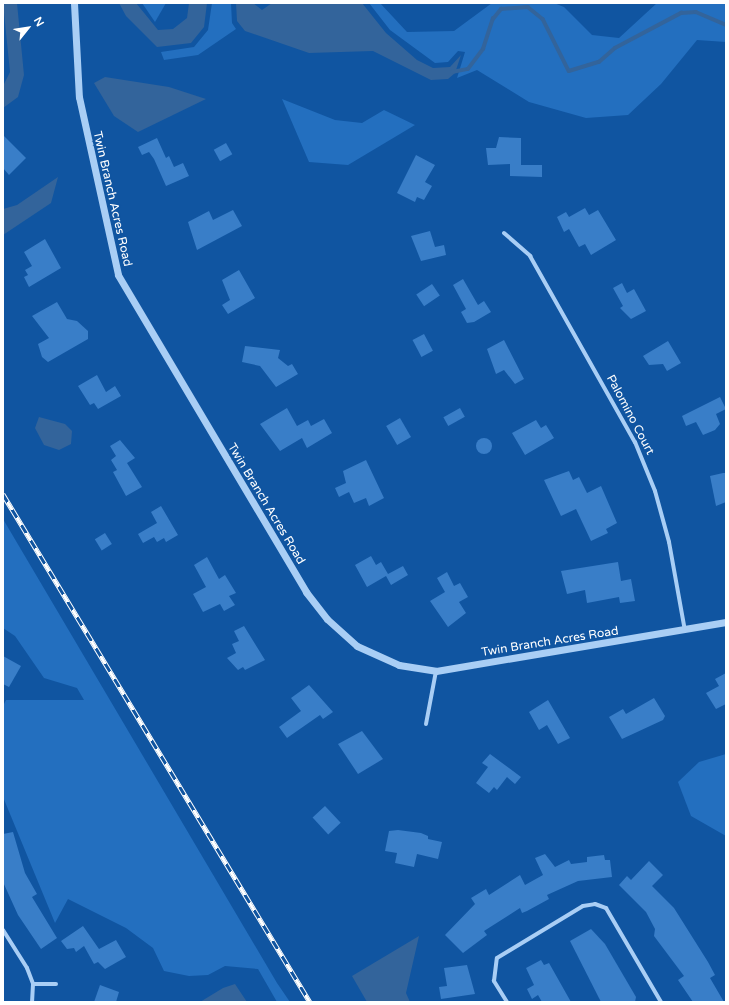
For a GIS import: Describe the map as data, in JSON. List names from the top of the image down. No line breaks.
{"streets":{"street":["Twin Branch Acres Road","Palomino Court"]},"crossings":[["Twin Branch Acres Road","Palomino Court"]],"north":"top right"}
